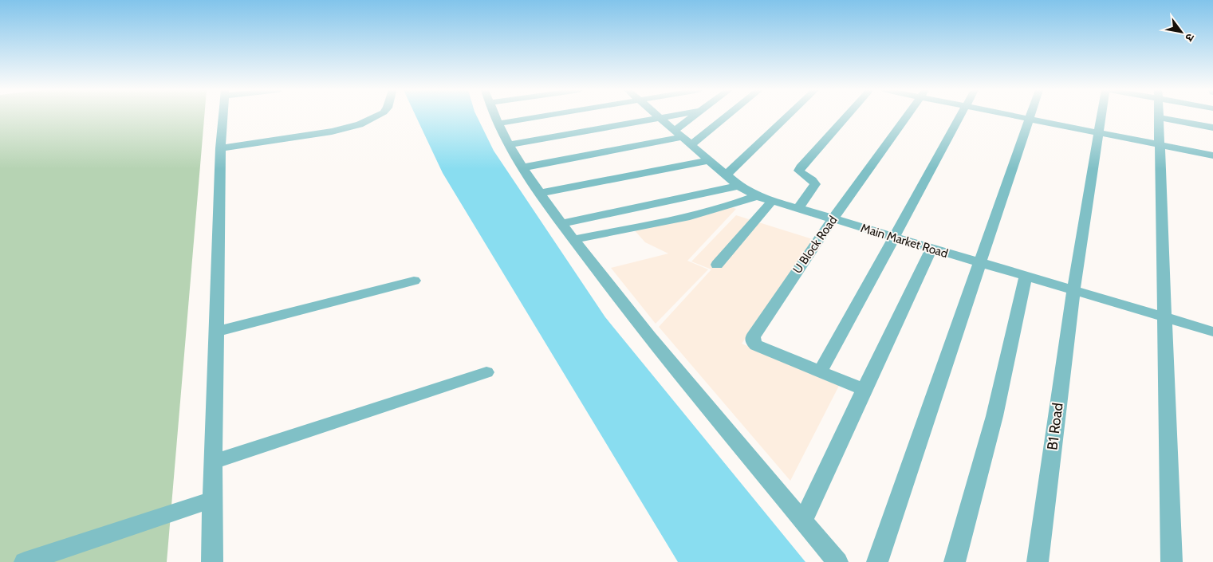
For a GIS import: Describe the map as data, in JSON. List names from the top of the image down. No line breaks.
{"streets":{"street":["Main Market Road","U Block Road","B1 Road"]},"crossings":[["Main Market Road","U Block Road"],["Main Market Road","B1 Road"]],"north":"bottom right"}
